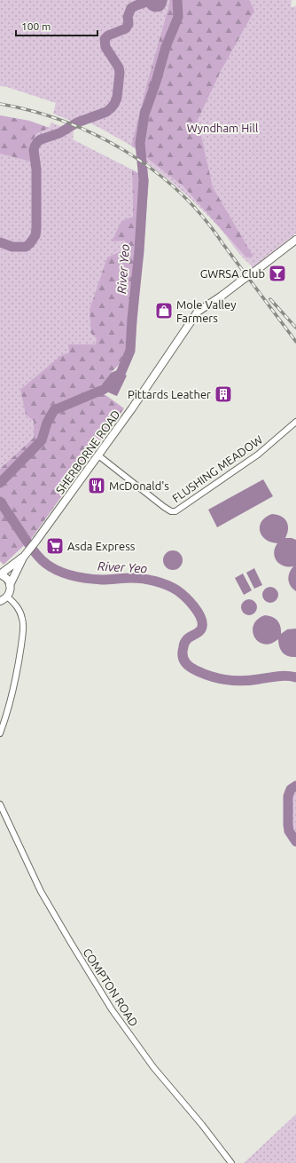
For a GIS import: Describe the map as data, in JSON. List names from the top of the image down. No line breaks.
{"streets":{"main road":["SHERBORNE ROAD"],"street":["FLUSHING MEADOW","COMPTON ROAD"]},"crossings":[["SHERBORNE ROAD","FLUSHING MEADOW"]],"water":["River Yeo"],"parks":["Wyndham Hill"],"places":{"bar":["GWRSA Club"],"shop":["Mole Valley Farmers"],"building":["Pittards Leather"],"restaurant":["McDonald's"],"supermarket":["Asda Express"]},"scale_bar":"100 m"}
